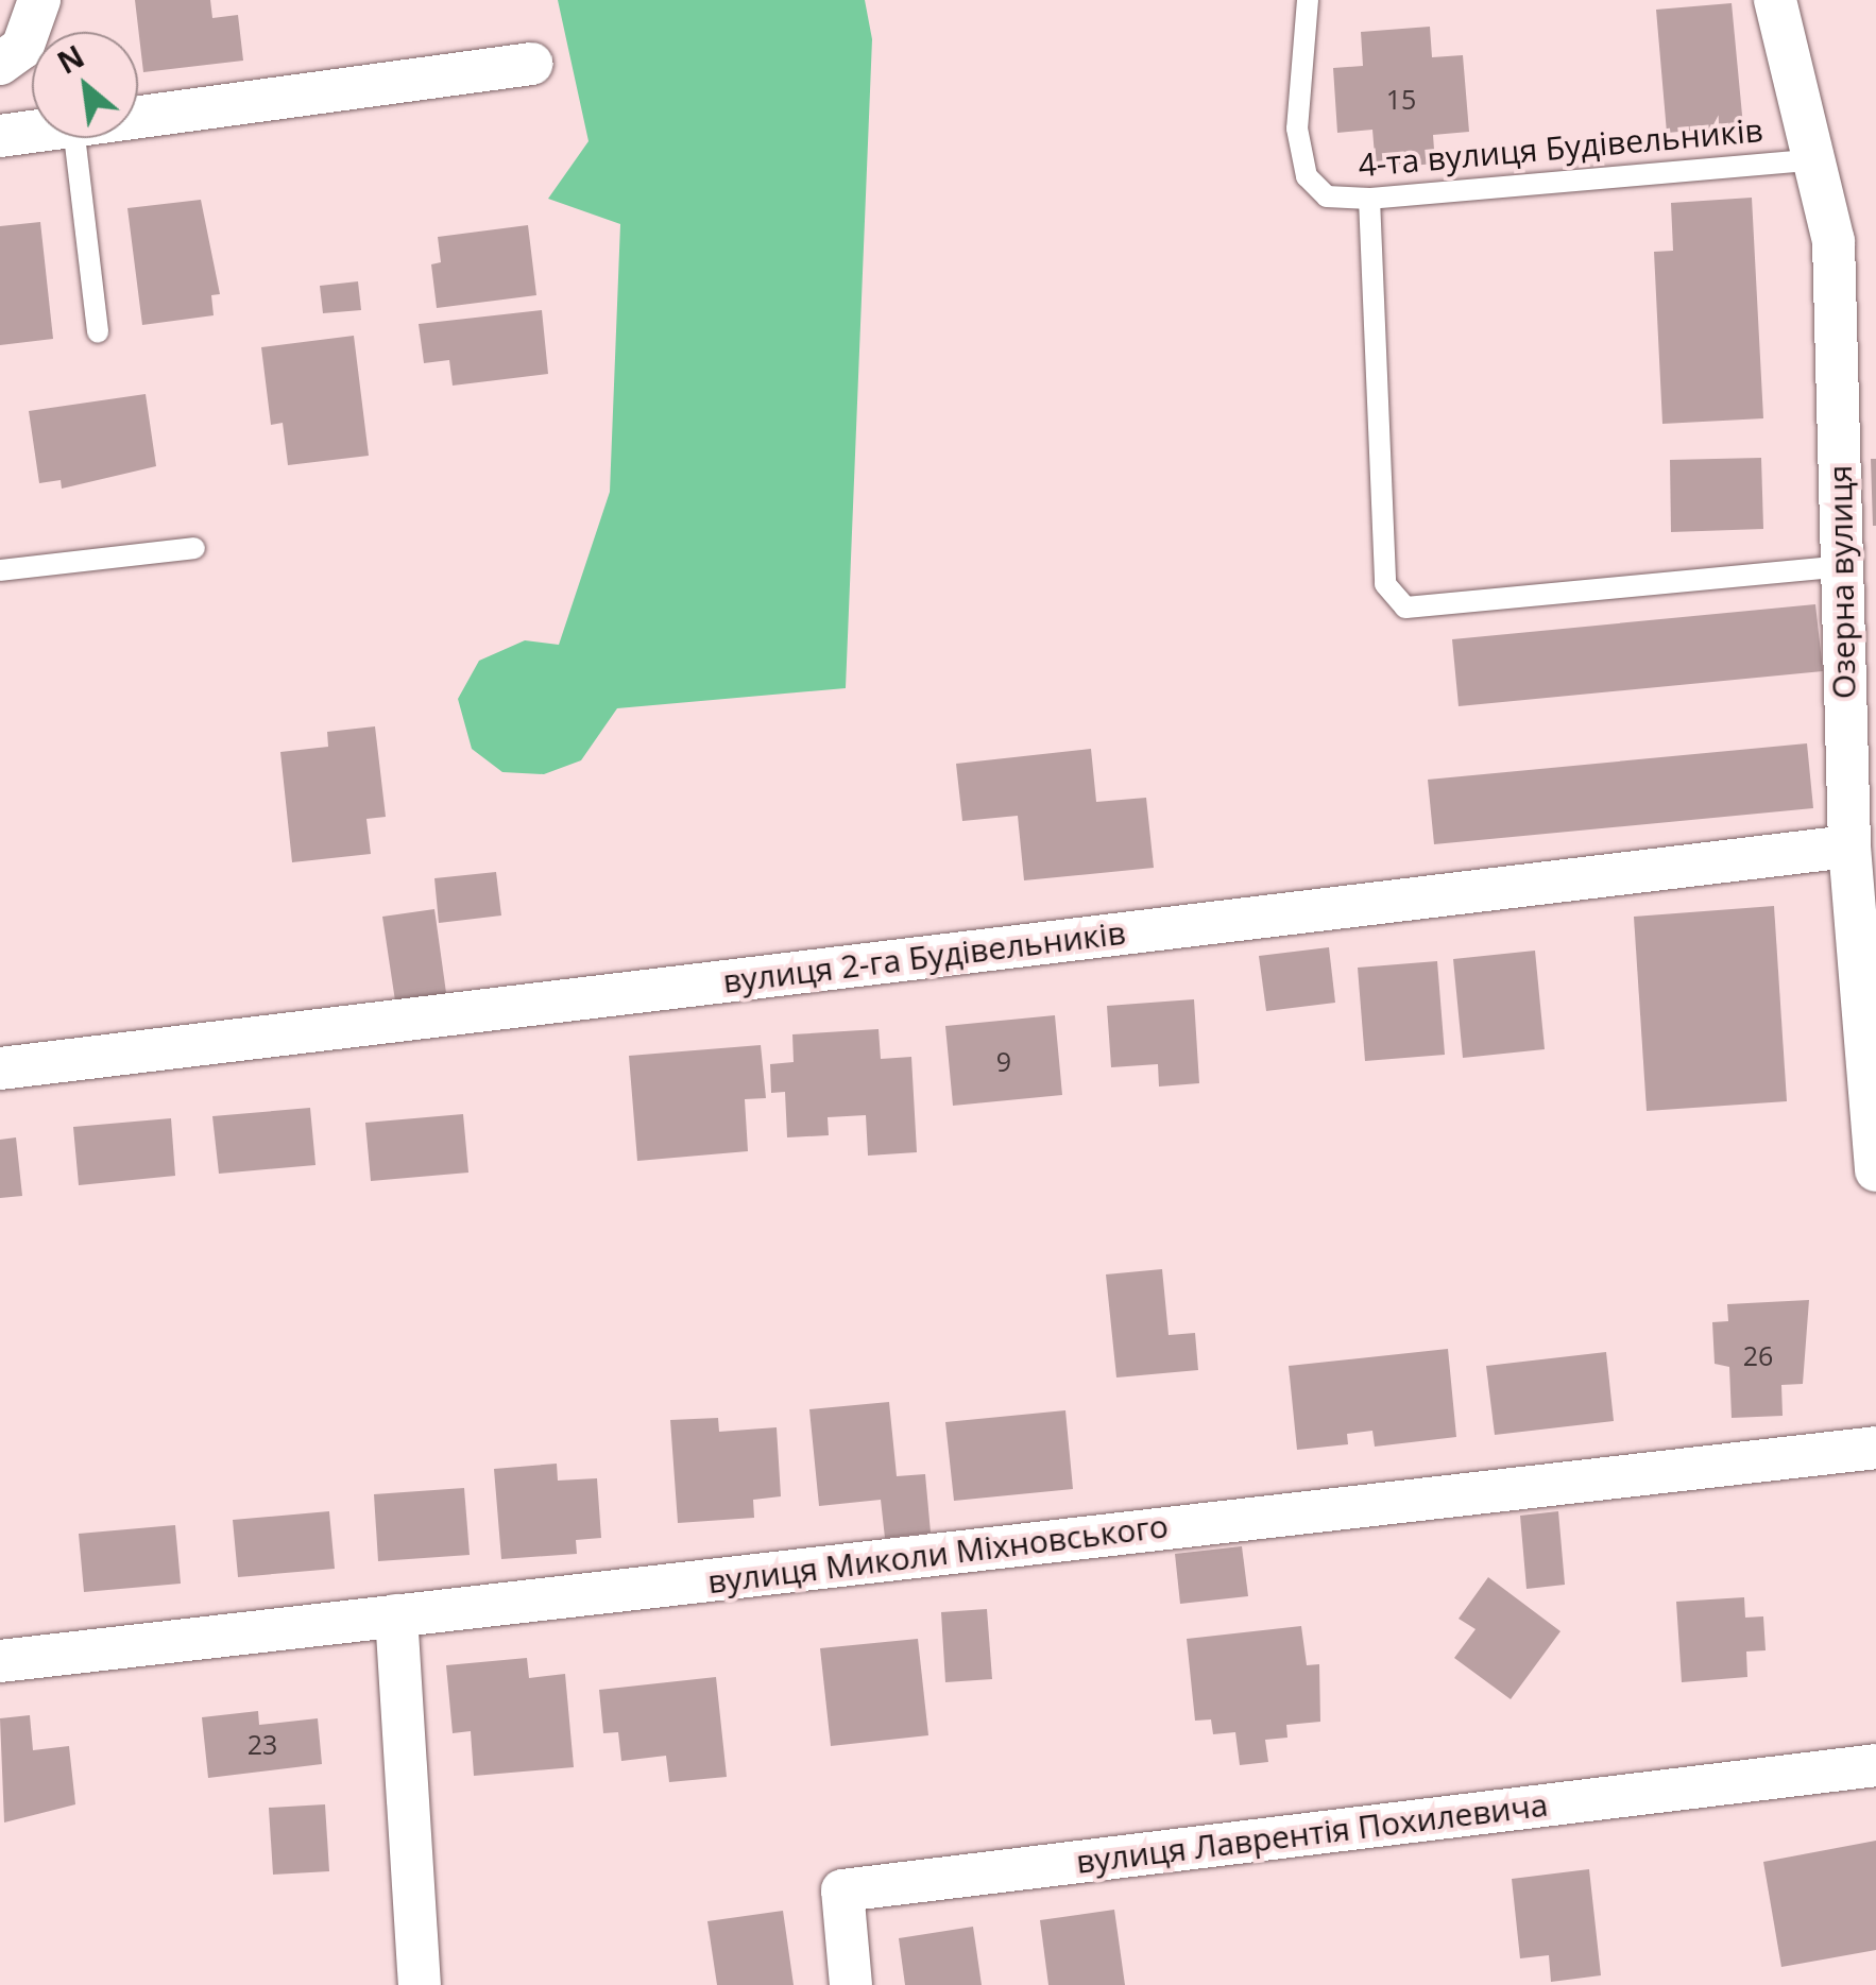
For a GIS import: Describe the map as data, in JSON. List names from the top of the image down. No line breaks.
{"streets":{"street":["Озерна вулиця","вулиця 2-га Будівельників","вулиця Миколи Міхновського","вулиця Лаврентія Похилевича"],"lane":["4-та вулиця Будівельників"]},"crossings":[["4-та вулиця Будівельників","Озерна вулиця"],["Озерна вулиця","вулиця 2-га Будівельників"]],"house_numbers":["15","9","26","23"],"north":"top left"}
